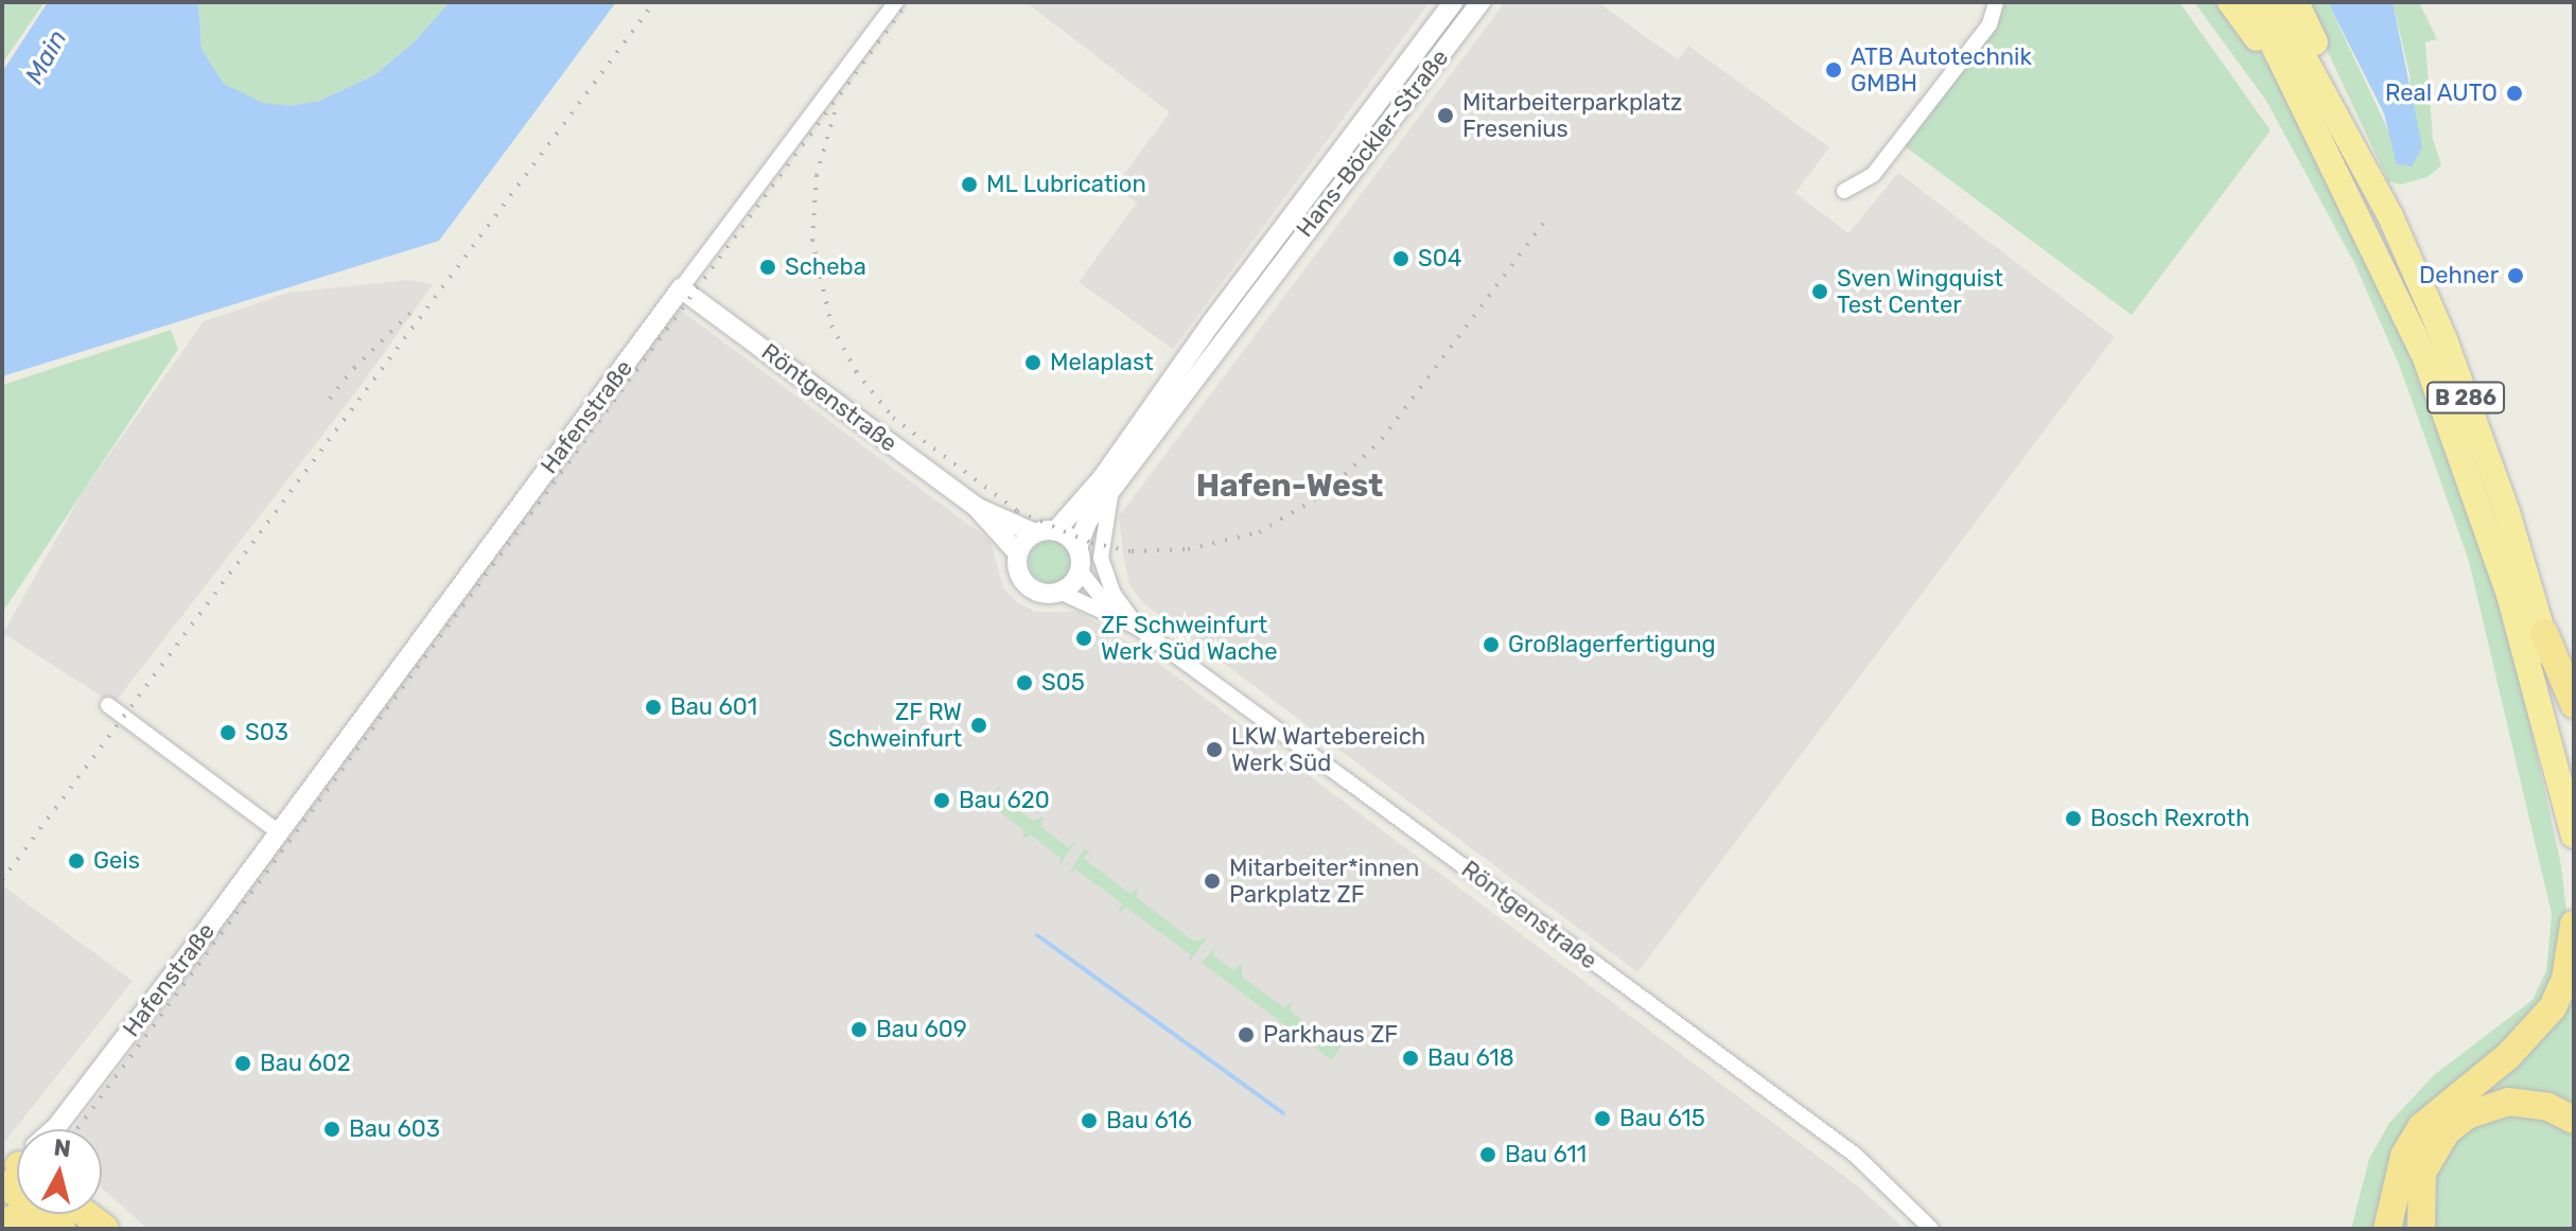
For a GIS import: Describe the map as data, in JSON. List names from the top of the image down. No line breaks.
{"streets":{"highway":["B 286"],"street":["Hans-Böckler-Straße","Röntgenstraße","Hafenstraße"]},"crossings":[["Hans-Böckler-Straße","Röntgenstraße"],["Röntgenstraße","Hafenstraße"]],"districts":["Hafen-West"],"water":["Main"],"places":["ATB Autotechnik GMBH","Real AUTO","Mitarbeiterparkplatz Fresenius","ML Lubrication","S04","Scheba","Dehner","Sven Wingquist Test Center","Melaplast","ZF Schweinfurt Werk Süd Wache","Großlagerfertigung","S05","Bau 601","ZF RW Schweinfurt","S03","LKW Wartebereich Werk Süd","Bau 620","Bosch Rexroth","Geis","Mitarbeiter*innen Parkplatz ZF","Bau 609","Parkhaus ZF","Bau 618","Bau 602","Bau 615","Bau 616","Bau 603","Bau 611"],"north":"top"}
